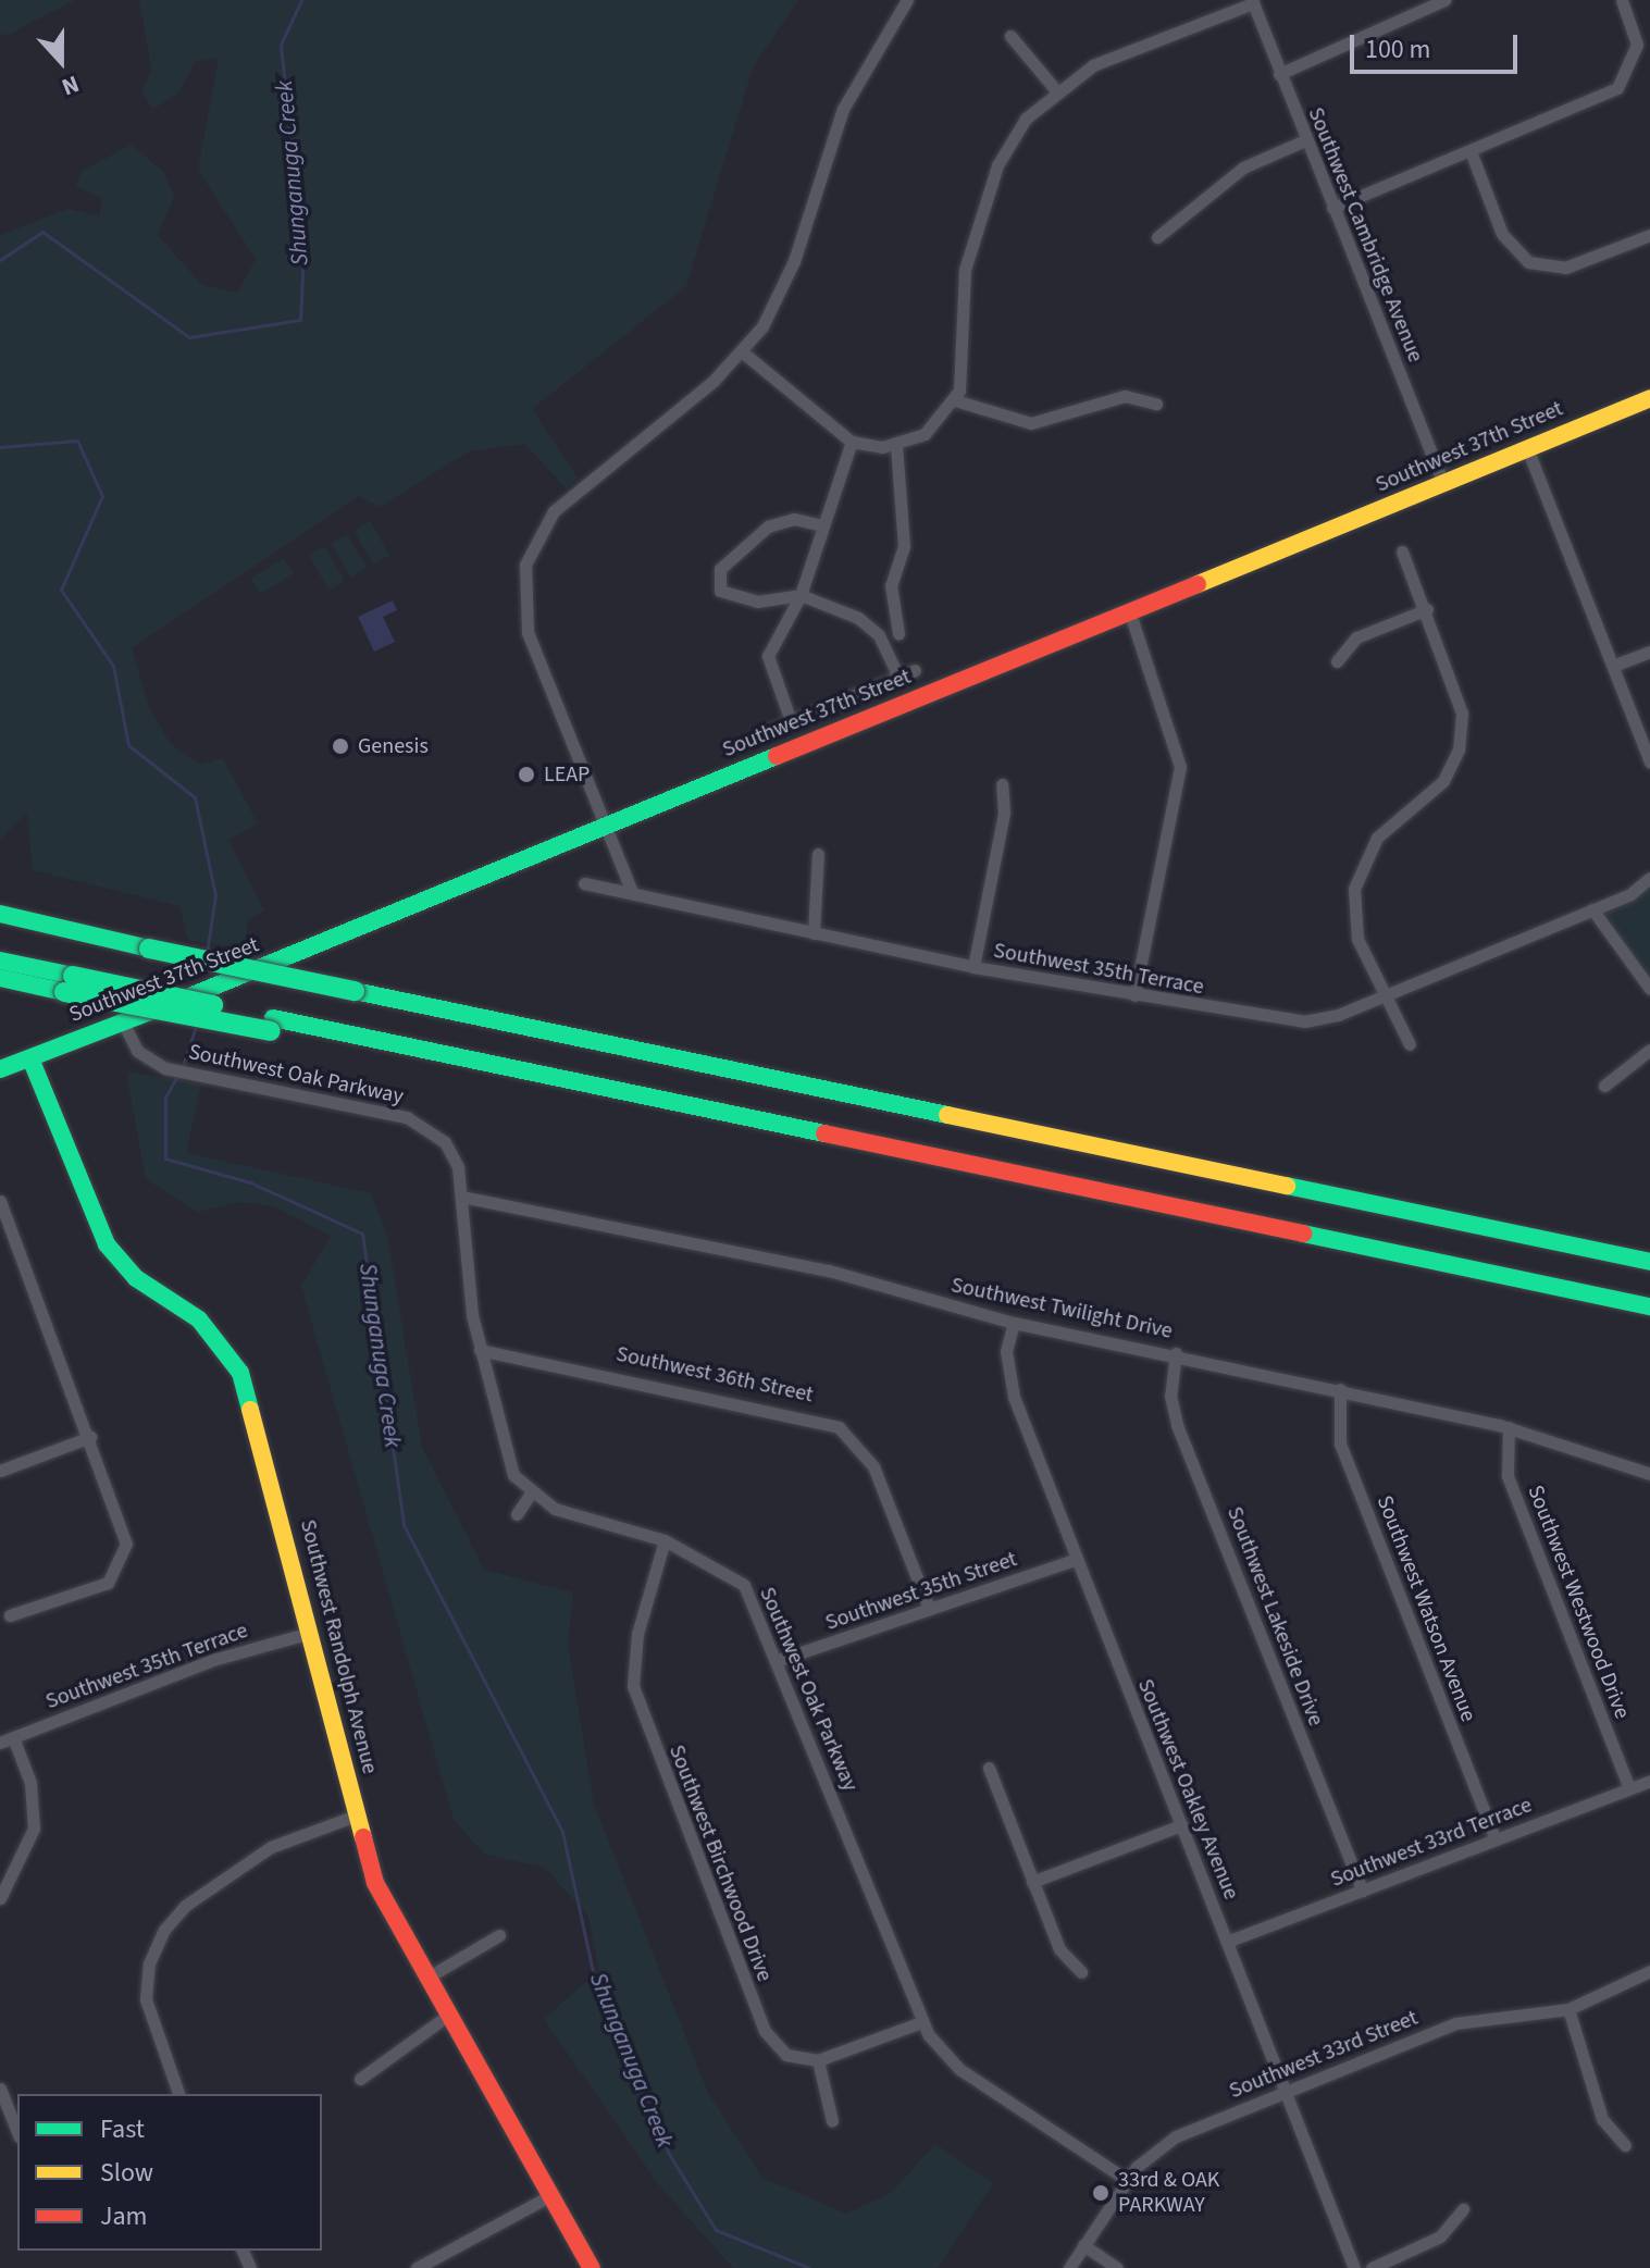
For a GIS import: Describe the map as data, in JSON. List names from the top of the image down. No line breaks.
{"streets":{"main road":["Southwest 37th Street","Southwest Randolph Avenue"],"street":["Southwest Cambridge Avenue","Southwest 35th Terrace","Southwest Oak Parkway","Southwest Twilight Drive","Southwest 36th Street","Southwest 35th Street","Southwest Westwood Drive","Southwest Watson Avenue","Southwest Lakeside Drive","Southwest Oakley Avenue","Southwest 33rd Terrace","Southwest Birchwood Drive","Southwest 33rd Street"]},"crossings":[["Southwest Cambridge Avenue","Southwest 37th Street"],["Southwest 37th Street","Southwest Oak Parkway"],["Southwest 37th Street","Southwest Randolph Avenue"],["Southwest 35th Terrace","Southwest Randolph Avenue"],["Southwest Oak Parkway","Southwest Twilight Drive"],["Southwest Oak Parkway","Southwest 36th Street"],["Southwest Oak Parkway","Southwest 35th Street"],["Southwest Oak Parkway","Southwest Birchwood Drive"],["Southwest Oak Parkway","Southwest 33rd Street"],["Southwest Twilight Drive","Southwest Westwood Drive"],["Southwest Twilight Drive","Southwest Watson Avenue"],["Southwest Twilight Drive","Southwest Lakeside Drive"],["Southwest Twilight Drive","Southwest Oakley Avenue"],["Southwest 36th Street","Southwest 35th Street"],["Southwest 35th Street","Southwest Oakley Avenue"],["Southwest Westwood Drive","Southwest 33rd Terrace"],["Southwest Watson Avenue","Southwest 33rd Terrace"],["Southwest Lakeside Drive","Southwest 33rd Terrace"],["Southwest Oakley Avenue","Southwest 33rd Terrace"],["Southwest Oakley Avenue","Southwest 33rd Street"]],"water":["Shunganuga Creek"],"places":["Genesis","LEAP","33rd & OAK PARKWAY"],"legend":["Fast","Slow","Jam"],"scale_bar":"100 m","north":"bottom"}
